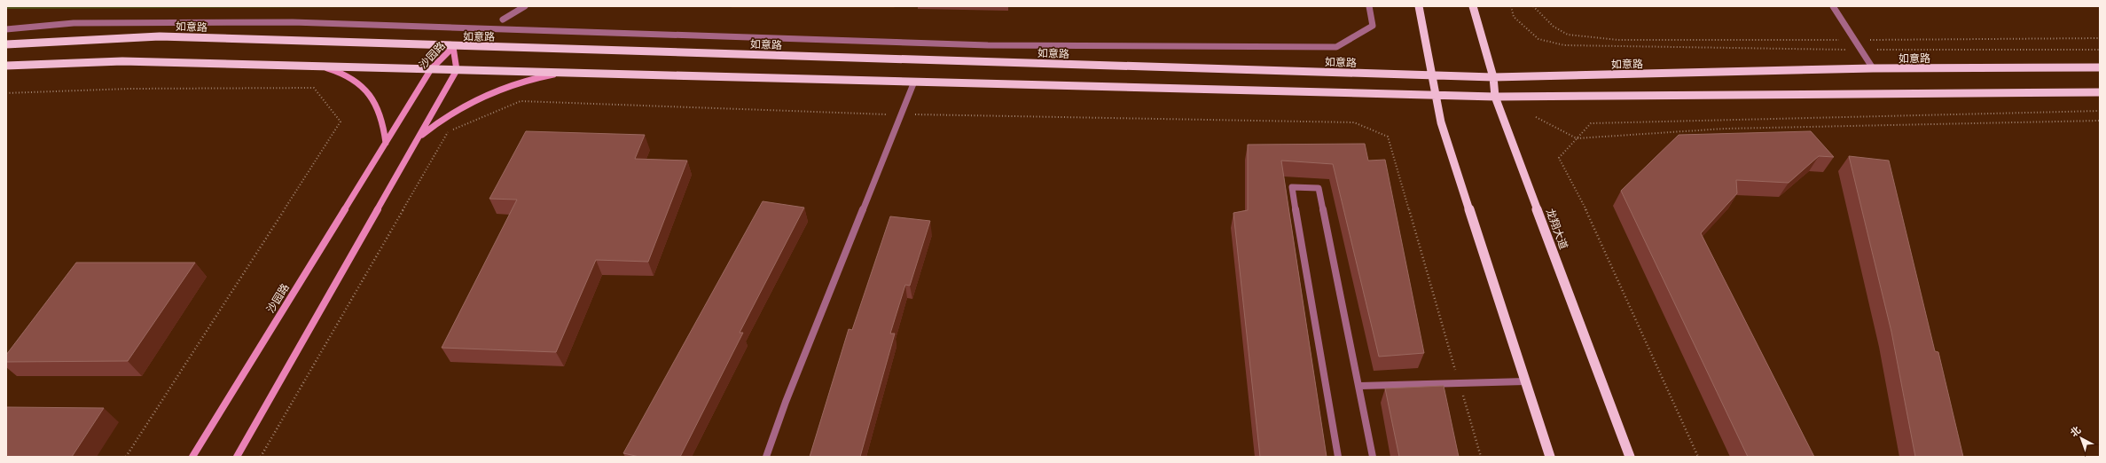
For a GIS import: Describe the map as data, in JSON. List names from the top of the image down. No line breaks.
{"streets":{"main road":["如意路","龙翔大道"],"street":["沙园路"]},"crossings":[["如意路","沙园路"],["如意路","龙翔大道"]],"north":"top left"}
